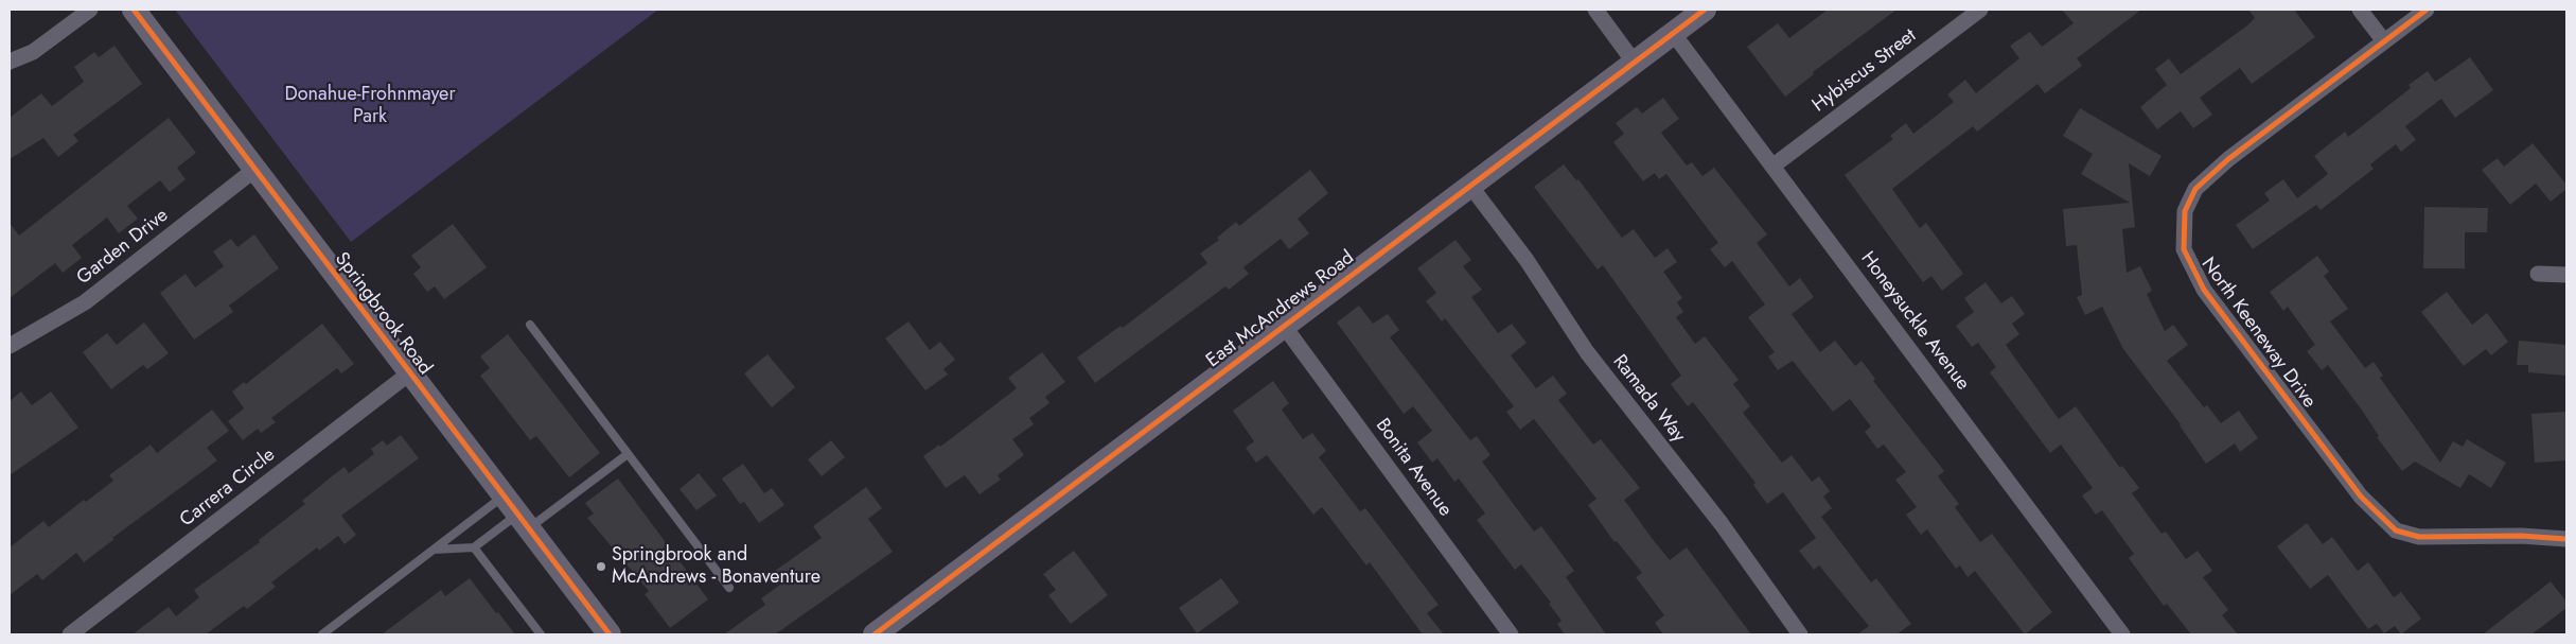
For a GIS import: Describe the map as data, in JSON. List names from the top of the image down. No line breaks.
{"streets":{"main road":["East McAndrews Road","Springbrook Road"],"street":["Hybiscus Street","Garden Drive","Honeysuckle Avenue","North Keeneway Drive","Ramada Way","Bonita Avenue","Carrera Circle"]},"crossings":[["Hybiscus Street","Honeysuckle Avenue"],["Garden Drive","Springbrook Road"],["East McAndrews Road","Honeysuckle Avenue"],["East McAndrews Road","Ramada Way"],["East McAndrews Road","Bonita Avenue"],["Springbrook Road","Carrera Circle"]],"parks":["Donahue-Frohnmayer Park"],"places":["Springbrook and McAndrews - Bonaventure"]}
